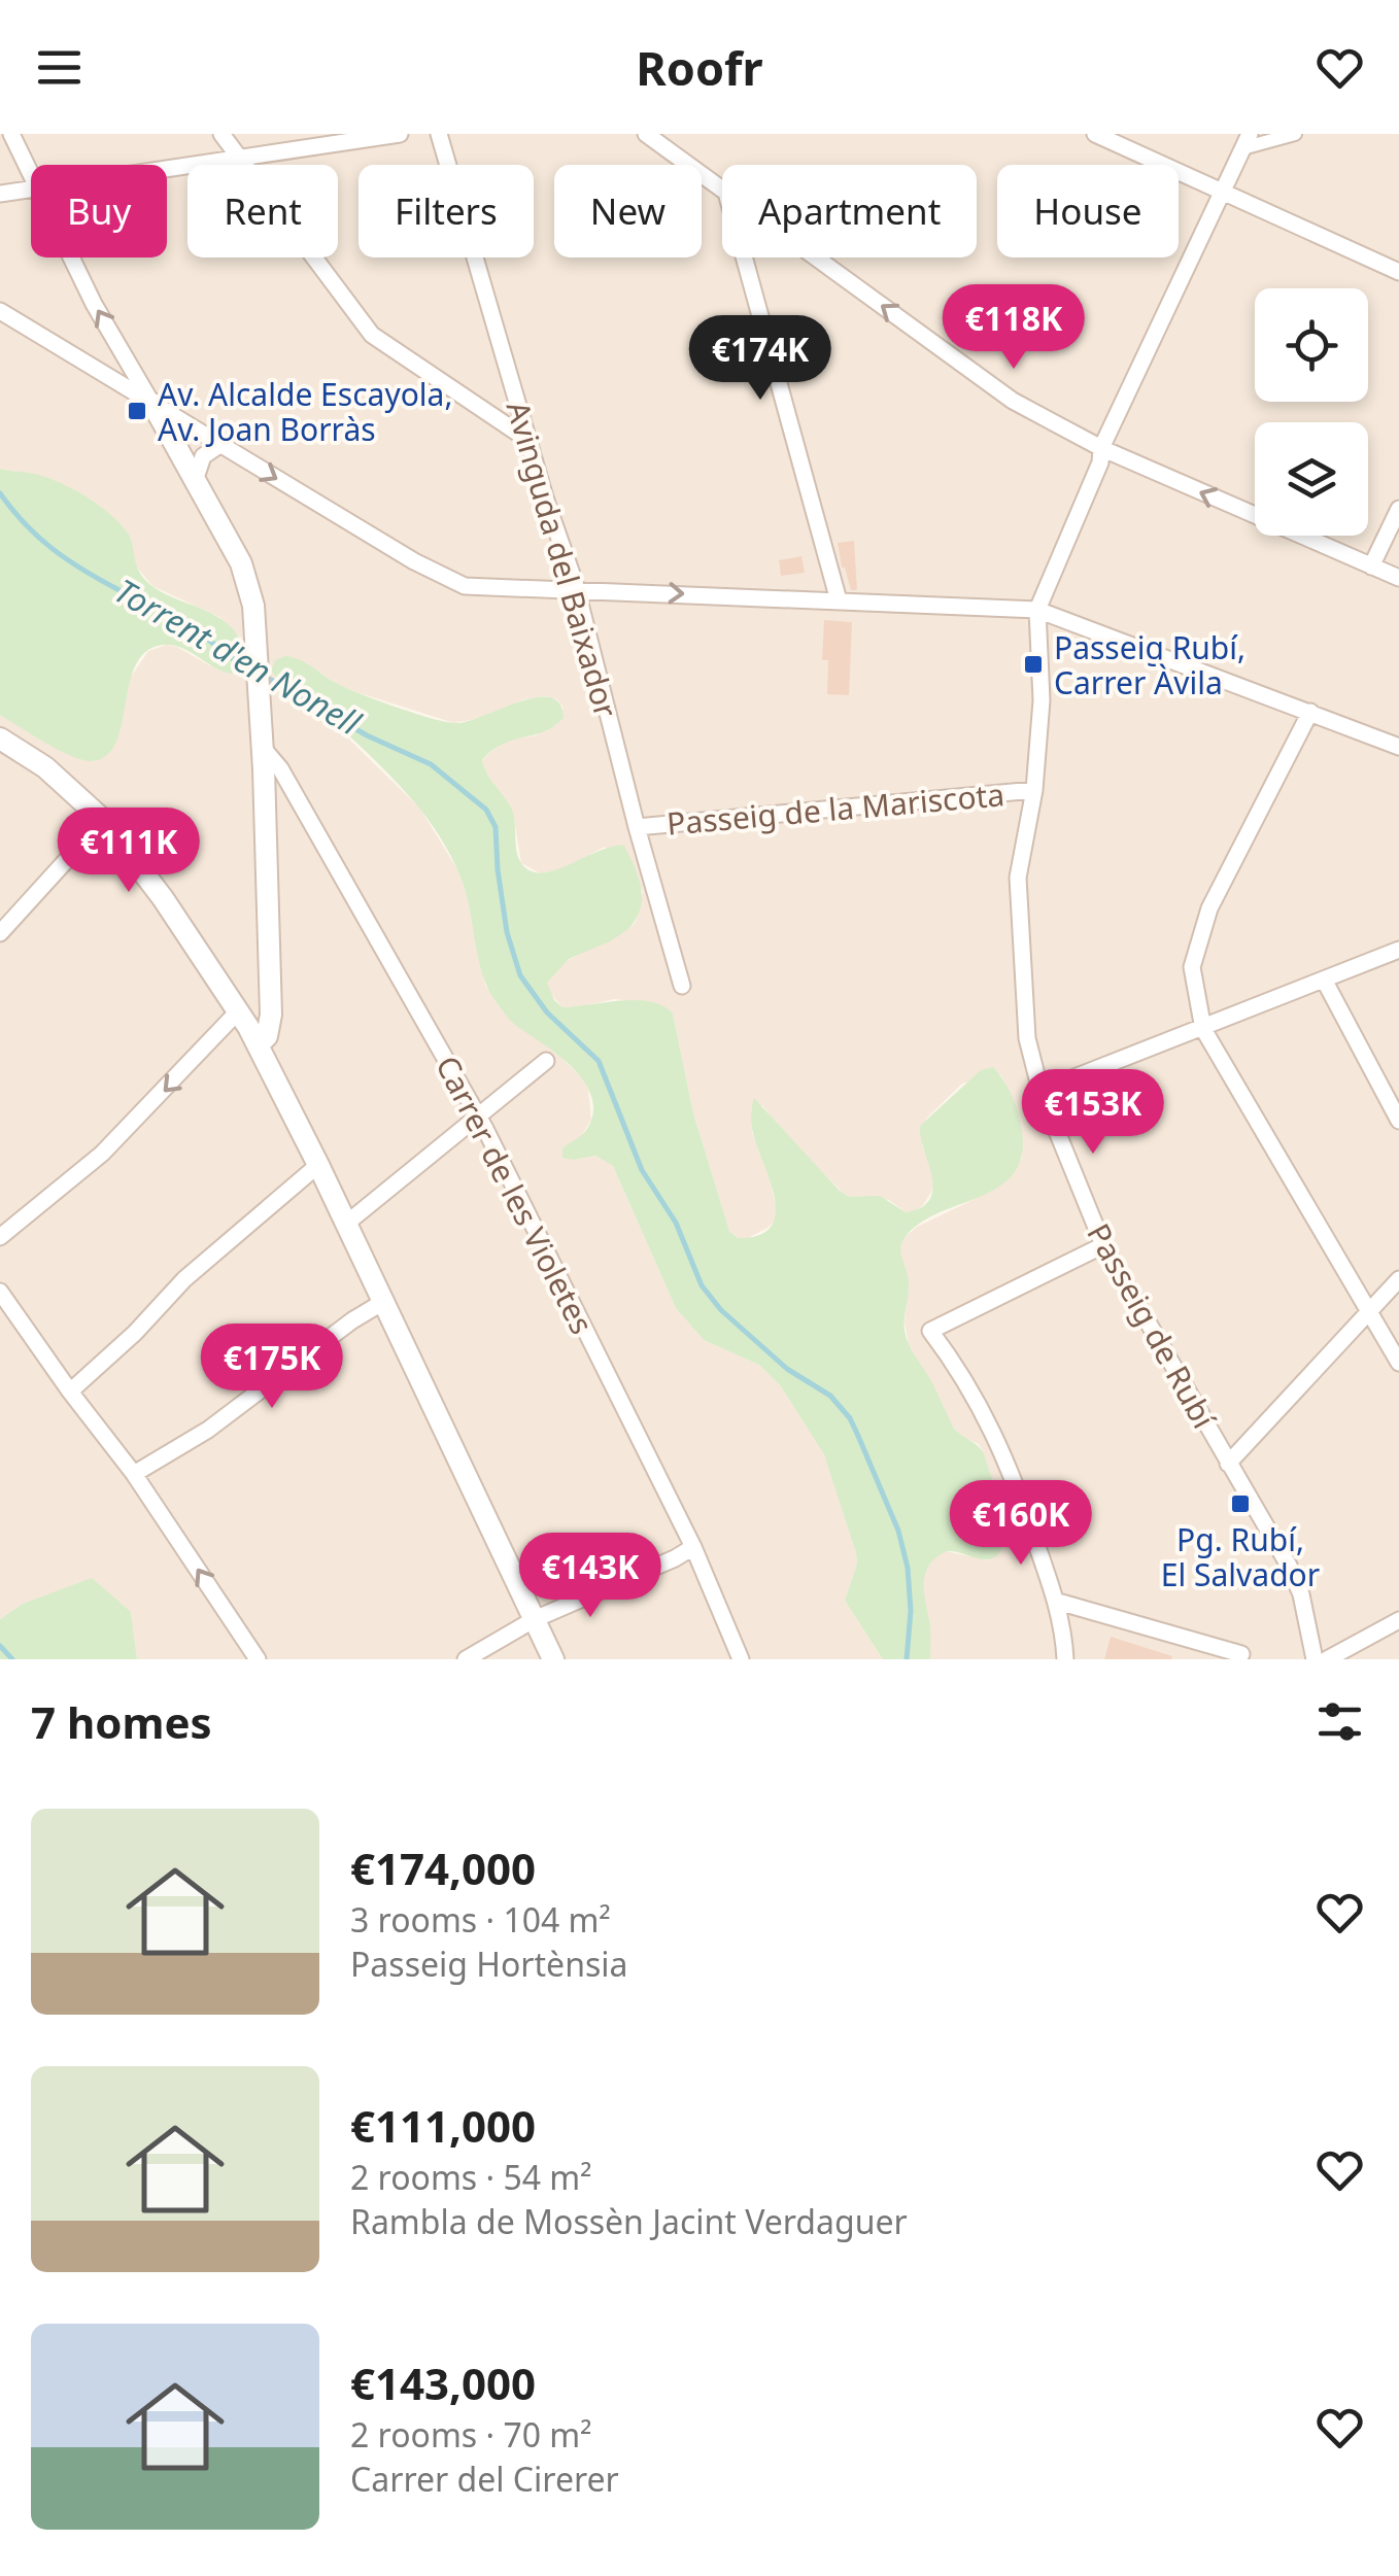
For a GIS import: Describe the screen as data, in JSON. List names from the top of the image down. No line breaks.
{"streets":{"street":["Avinguda del Baixador","Passeig de la Mariscota","Carrer de les Violetes","Passeig de Rubí"]},"crossings":[["Avinguda del Baixador","Passeig de la Mariscota"],["Passeig de la Mariscota","Passeig de Rubí"]],"water":["Torrent d'en Nonell"],"places":{"transit":["Av. Alcalde Escayola, Av. Joan Borràs","Passeig Rubí, Carrer Àvila","Pg. Rubí, El Salvador"]},"page":{"header":"Roofr","chip":["Buy","Rent","Filters","New","Apartment","House"],"price":["€118K","€174K","€111K","€153K","€175K","€160K","€143K"],"heading":"7 homes","list":[{"name":"€174,000","note":"3 rooms · 104 m² · Passeig Hortènsia"},{"name":"€111,000","note":"2 rooms · 54 m² · Rambla de Mossèn Jacint Verdaguer"},{"name":"€143,000","note":"2 rooms · 70 m² · Carrer del Cirerer"}]}}
